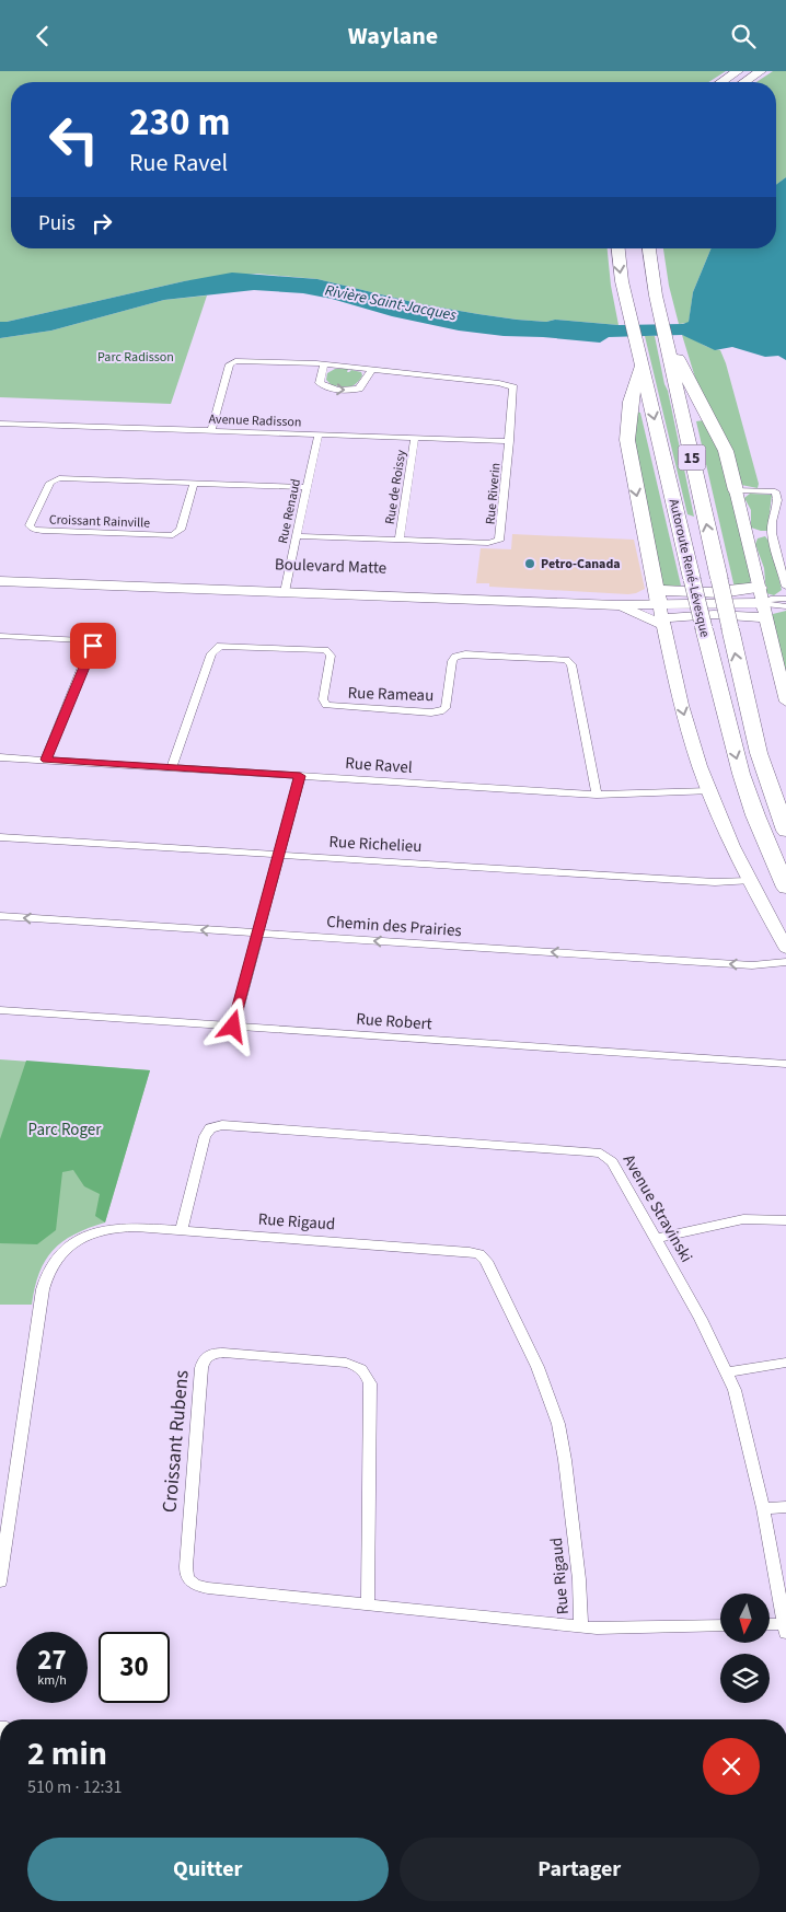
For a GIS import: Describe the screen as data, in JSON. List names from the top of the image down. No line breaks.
{"streets":{"highway":["15","Autoroute René-Lévesque"],"main road":["Boulevard Matte"],"street":["Avenue Radisson","Rue de Roissy","Rue Riverin","Rue Renaud","Croissant Rainville","Rue Rameau","Rue Ravel","Rue Richelieu","Chemin des Prairies","Rue Robert","Avenue Stravinski","Rue Rigaud","Croissant Rubens"]},"crossings":[["Avenue Radisson","Rue de Roissy"],["Avenue Radisson","Rue Riverin"],["Avenue Radisson","Rue Renaud"],["Rue de Roissy","Rue Riverin"],["Rue Riverin","Rue Renaud"],["Rue Renaud","Croissant Rainville"],["Rue Renaud","Boulevard Matte"],["Rue Rameau","Rue Ravel"],["Avenue Stravinski","Rue Rigaud"],["Rue Rigaud","Croissant Rubens"]],"one_way":["Chemin des Prairies"],"water":["Rivière Saint-Jacques"],"parks":["Parc Radisson","Parc Roger"],"places":["Petro-Canada"],"north":"bottom","page":{"header":"Waylane","turn":["230 m","Rue Ravel"],"then":"Puis","speed":"27 km/h","limit":"30","heading":["2 min","510 m · 12:31"],"buttons":["Quitter","Partager"]}}
